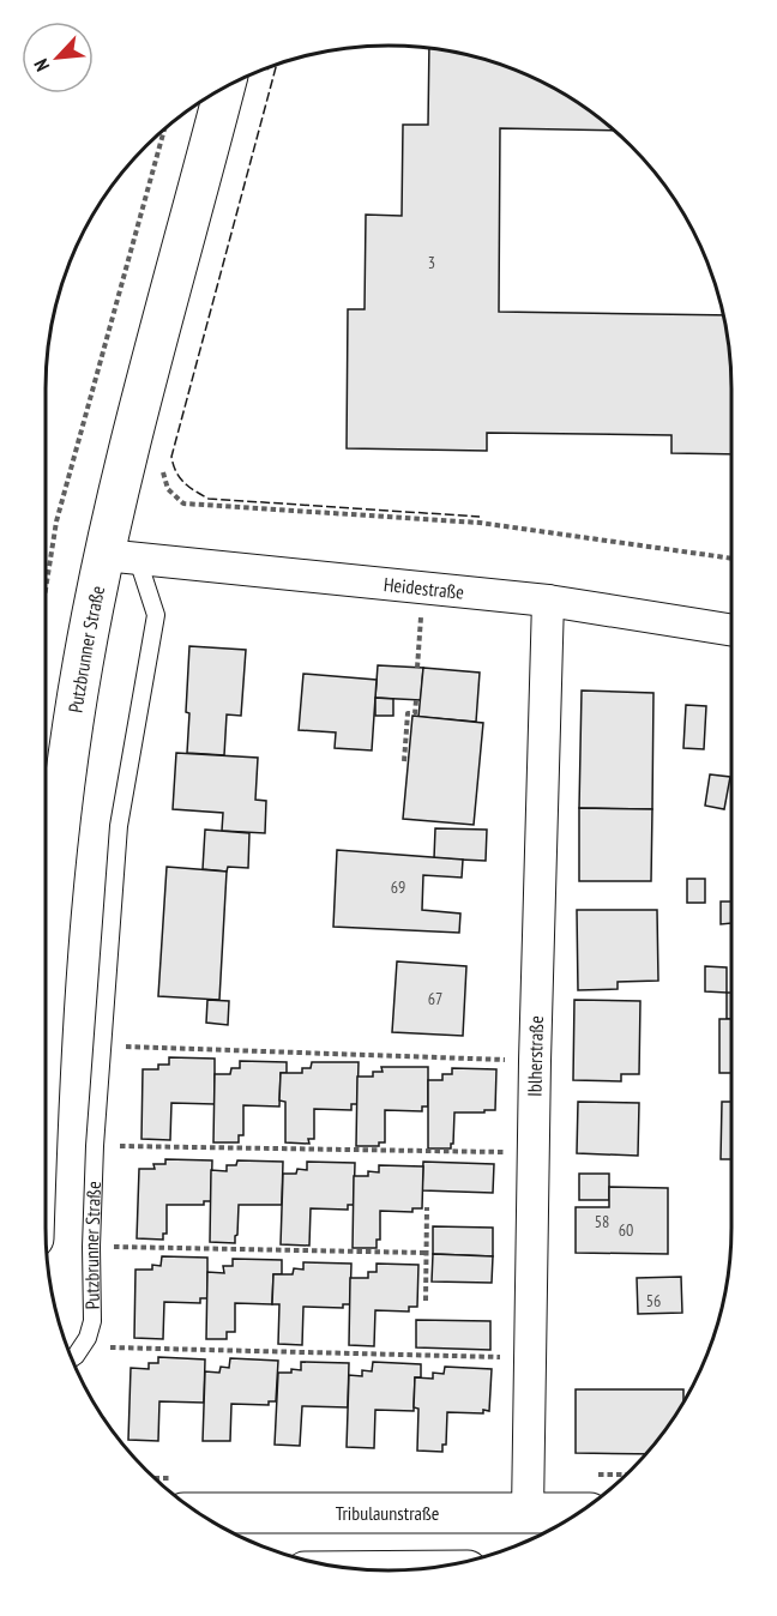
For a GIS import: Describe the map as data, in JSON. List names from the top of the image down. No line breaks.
{"streets":{"main road":["Putzbrunner Straße","Tribulaunstraße"],"street":["Heidestraße","Iblherstraße"]},"crossings":[["Heidestraße","Putzbrunner Straße"],["Heidestraße","Iblherstraße"],["Iblherstraße","Tribulaunstraße"]],"house_numbers":["3","69","67","58","60","56"],"north":"bottom left"}
